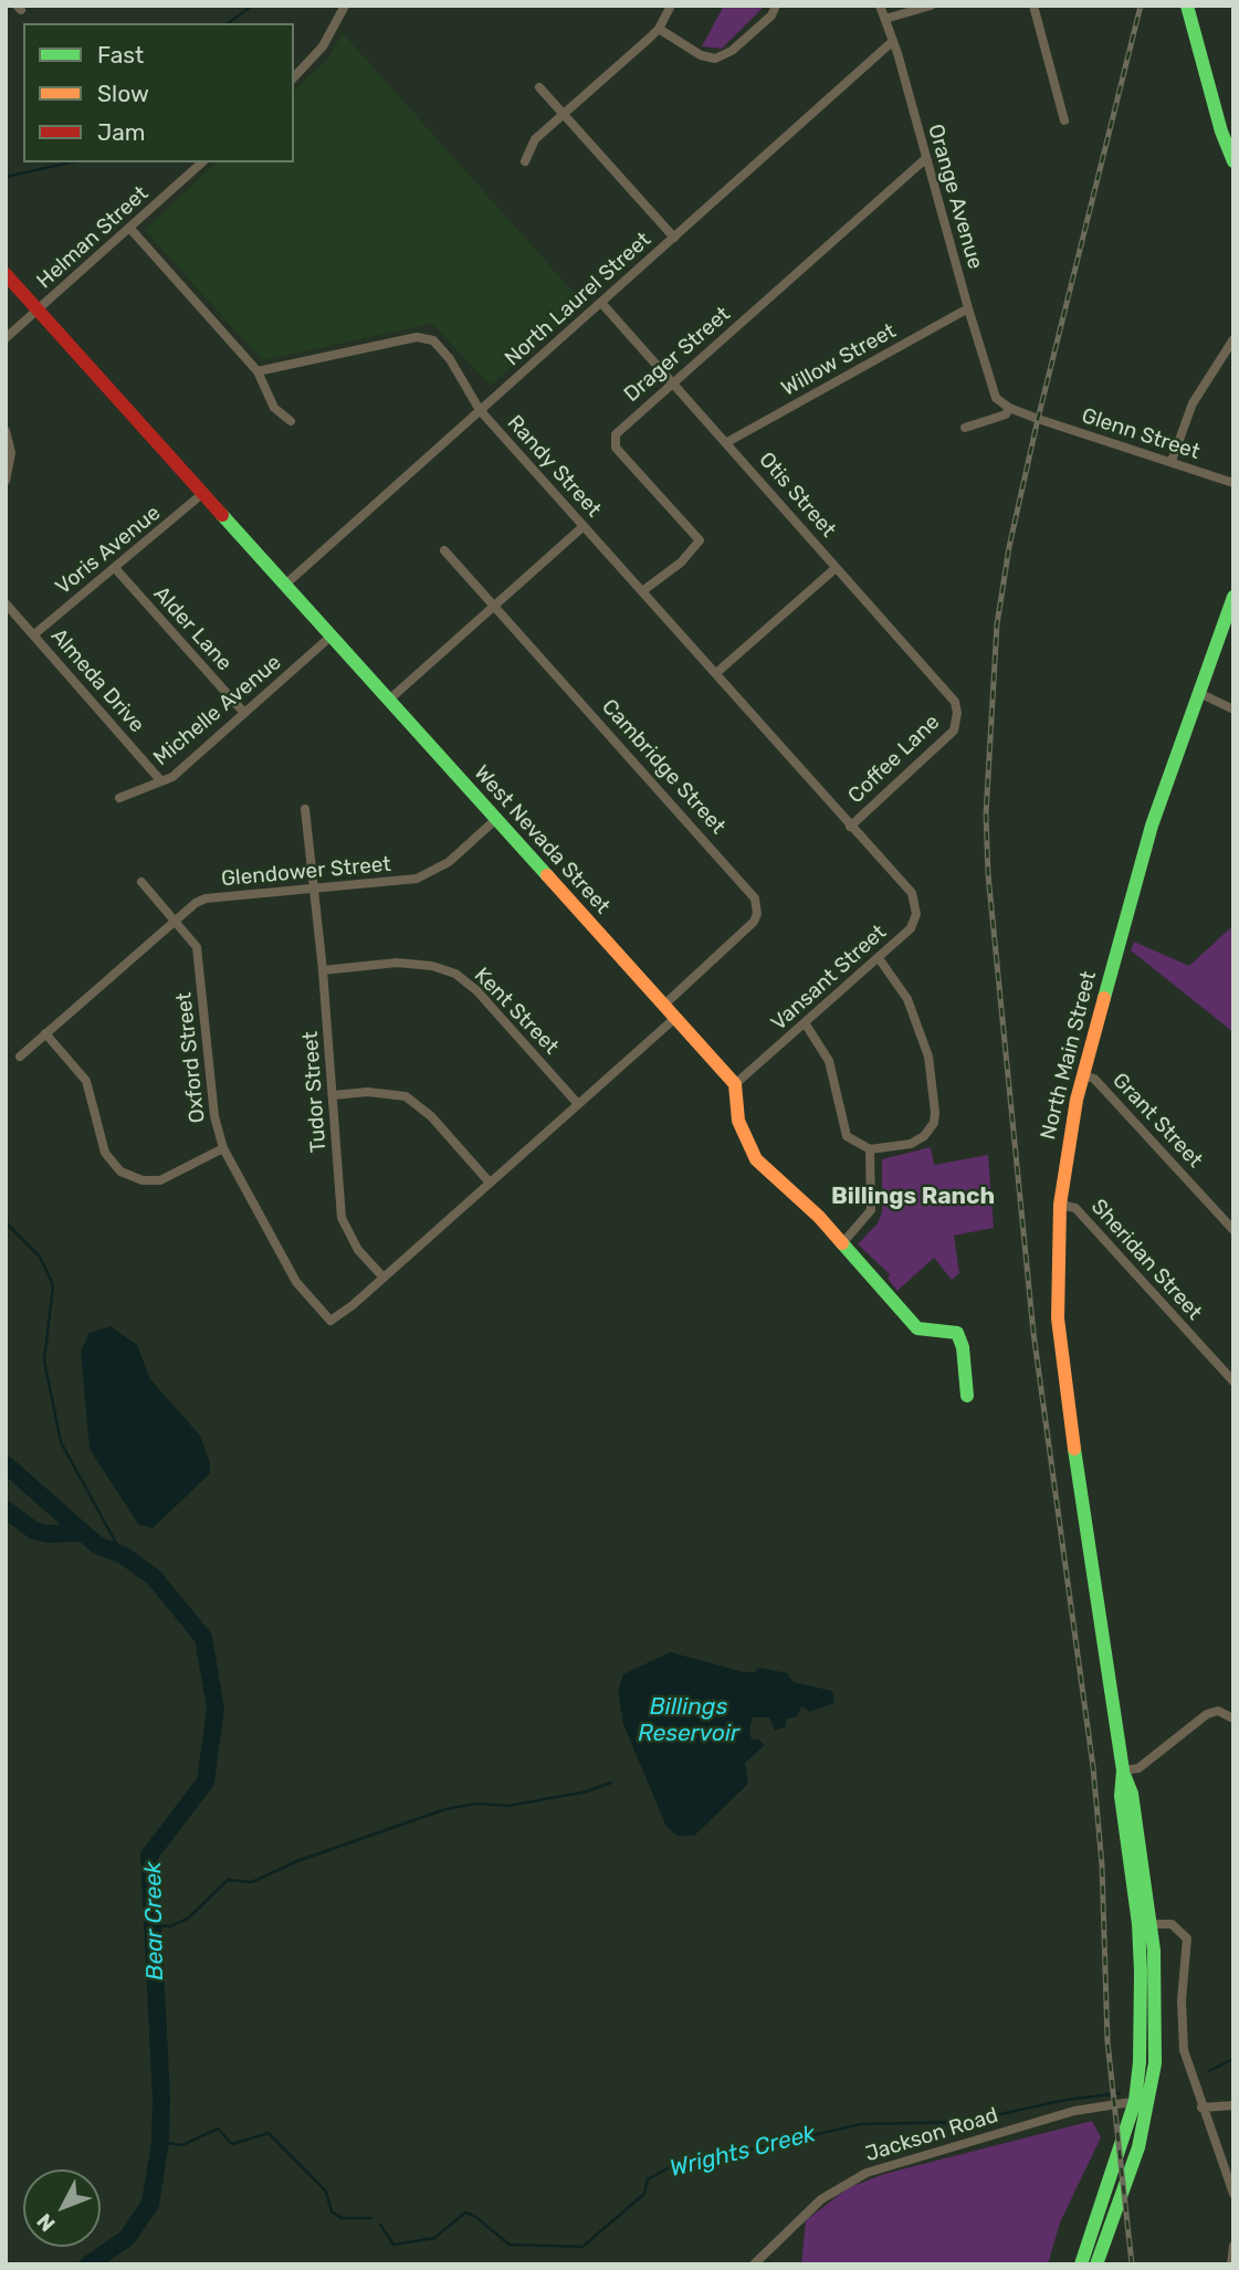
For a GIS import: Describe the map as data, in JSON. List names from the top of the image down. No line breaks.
{"streets":{"main road":["West Nevada Street","North Main Street"],"street":["Orange Avenue","Helman Street","North Laurel Street","Drager Street","Willow Street","Glenn Street","Randy Street","Otis Street","Voris Avenue","Alder Lane","Almeda Drive","Michelle Avenue","Coffee Lane","Cambridge Street","Glendower Street","Vansant Street","Kent Street","Oxford Street","Tudor Street","Grant Street","Sheridan Street","Jackson Road"]},"crossings":[["Orange Avenue","North Laurel Street"],["Orange Avenue","Drager Street"],["Orange Avenue","Willow Street"],["Orange Avenue","Glenn Street"],["Helman Street","West Nevada Street"],["North Laurel Street","Randy Street"],["North Laurel Street","Otis Street"],["North Laurel Street","West Nevada Street"],["Drager Street","Randy Street"],["Drager Street","Otis Street"],["Willow Street","Otis Street"],["Randy Street","Coffee Lane"],["Randy Street","Vansant Street"],["Otis Street","Coffee Lane"],["Voris Avenue","Alder Lane"],["Voris Avenue","Almeda Drive"],["Voris Avenue","West Nevada Street"],["Alder Lane","Michelle Avenue"],["Almeda Drive","Michelle Avenue"],["Michelle Avenue","West Nevada Street"],["Cambridge Street","West Nevada Street"],["West Nevada Street","Glendower Street"],["West Nevada Street","Vansant Street"],["Glendower Street","Oxford Street"],["Glendower Street","Tudor Street"],["Kent Street","Tudor Street"],["North Main Street","Grant Street"],["North Main Street","Sheridan Street"],["North Main Street","Jackson Road"],["Oxford Street","Tudor Street"]],"districts":["Billings Ranch"],"water":["Billings Reservoir","Bear Creek","Wrights Creek"],"legend":["Fast","Slow","Jam"],"north":"bottom left"}
